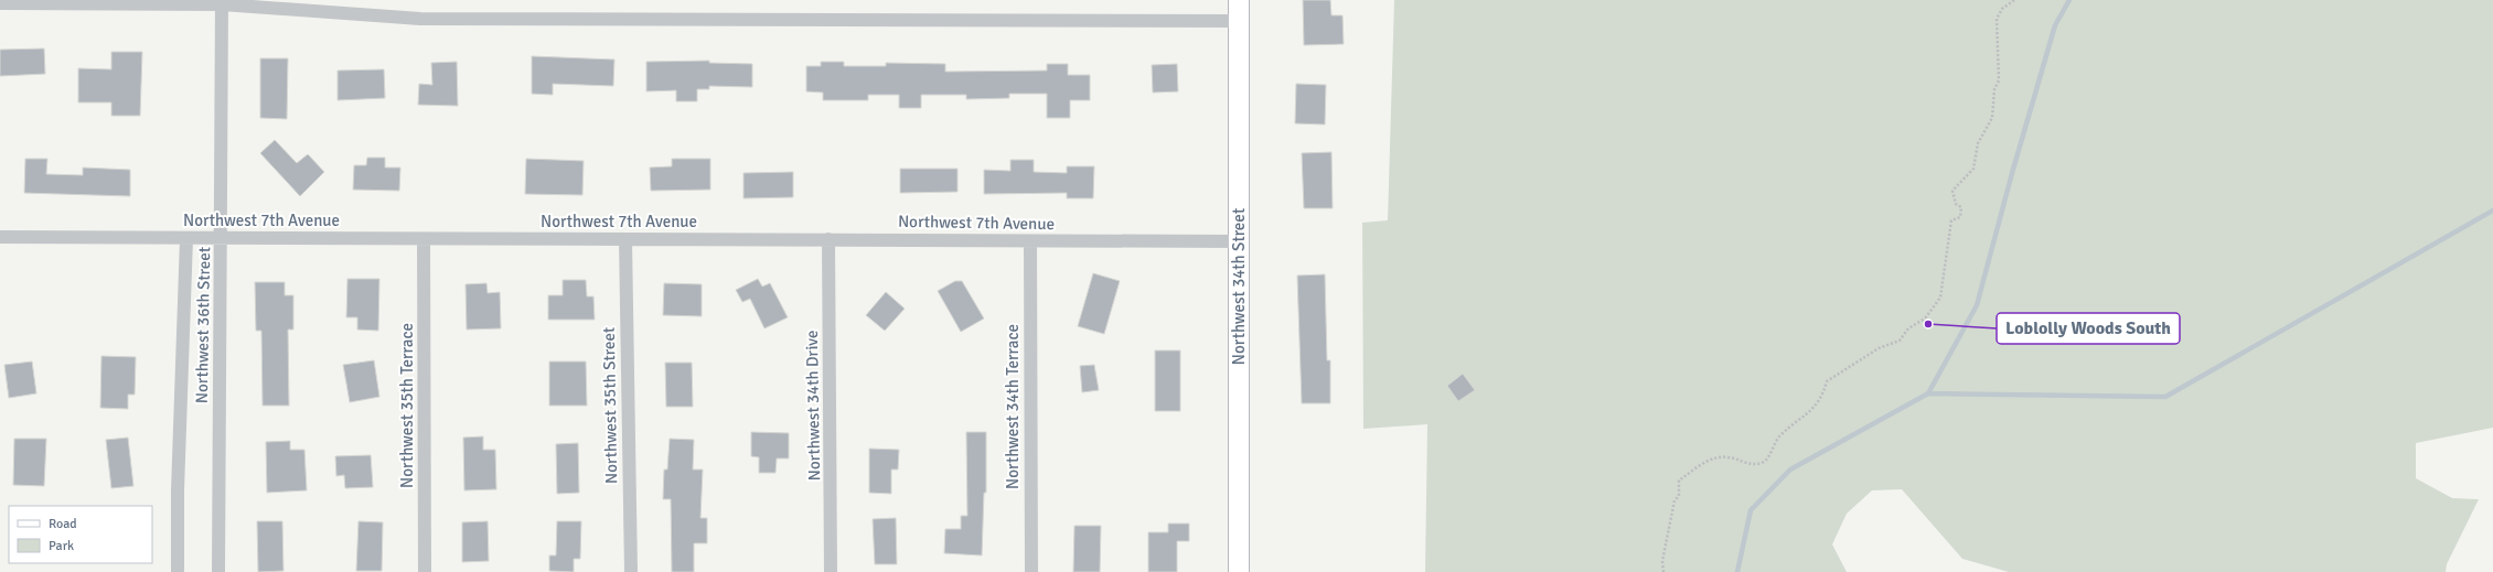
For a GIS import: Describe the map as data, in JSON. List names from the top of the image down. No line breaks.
{"streets":{"main road":["Northwest 34th Street"],"street":["Northwest 7th Avenue","Northwest 36th Street","Northwest 35th Terrace","Northwest 35th Street","Northwest 34th Drive","Northwest 34th Terrace"]},"crossings":[["Northwest 7th Avenue","Northwest 34th Street"],["Northwest 7th Avenue","Northwest 36th Street"],["Northwest 7th Avenue","Northwest 35th Terrace"],["Northwest 7th Avenue","Northwest 35th Street"],["Northwest 7th Avenue","Northwest 34th Drive"],["Northwest 7th Avenue","Northwest 34th Terrace"]],"places":["Loblolly Woods South"],"legend":["Road","Park"]}
